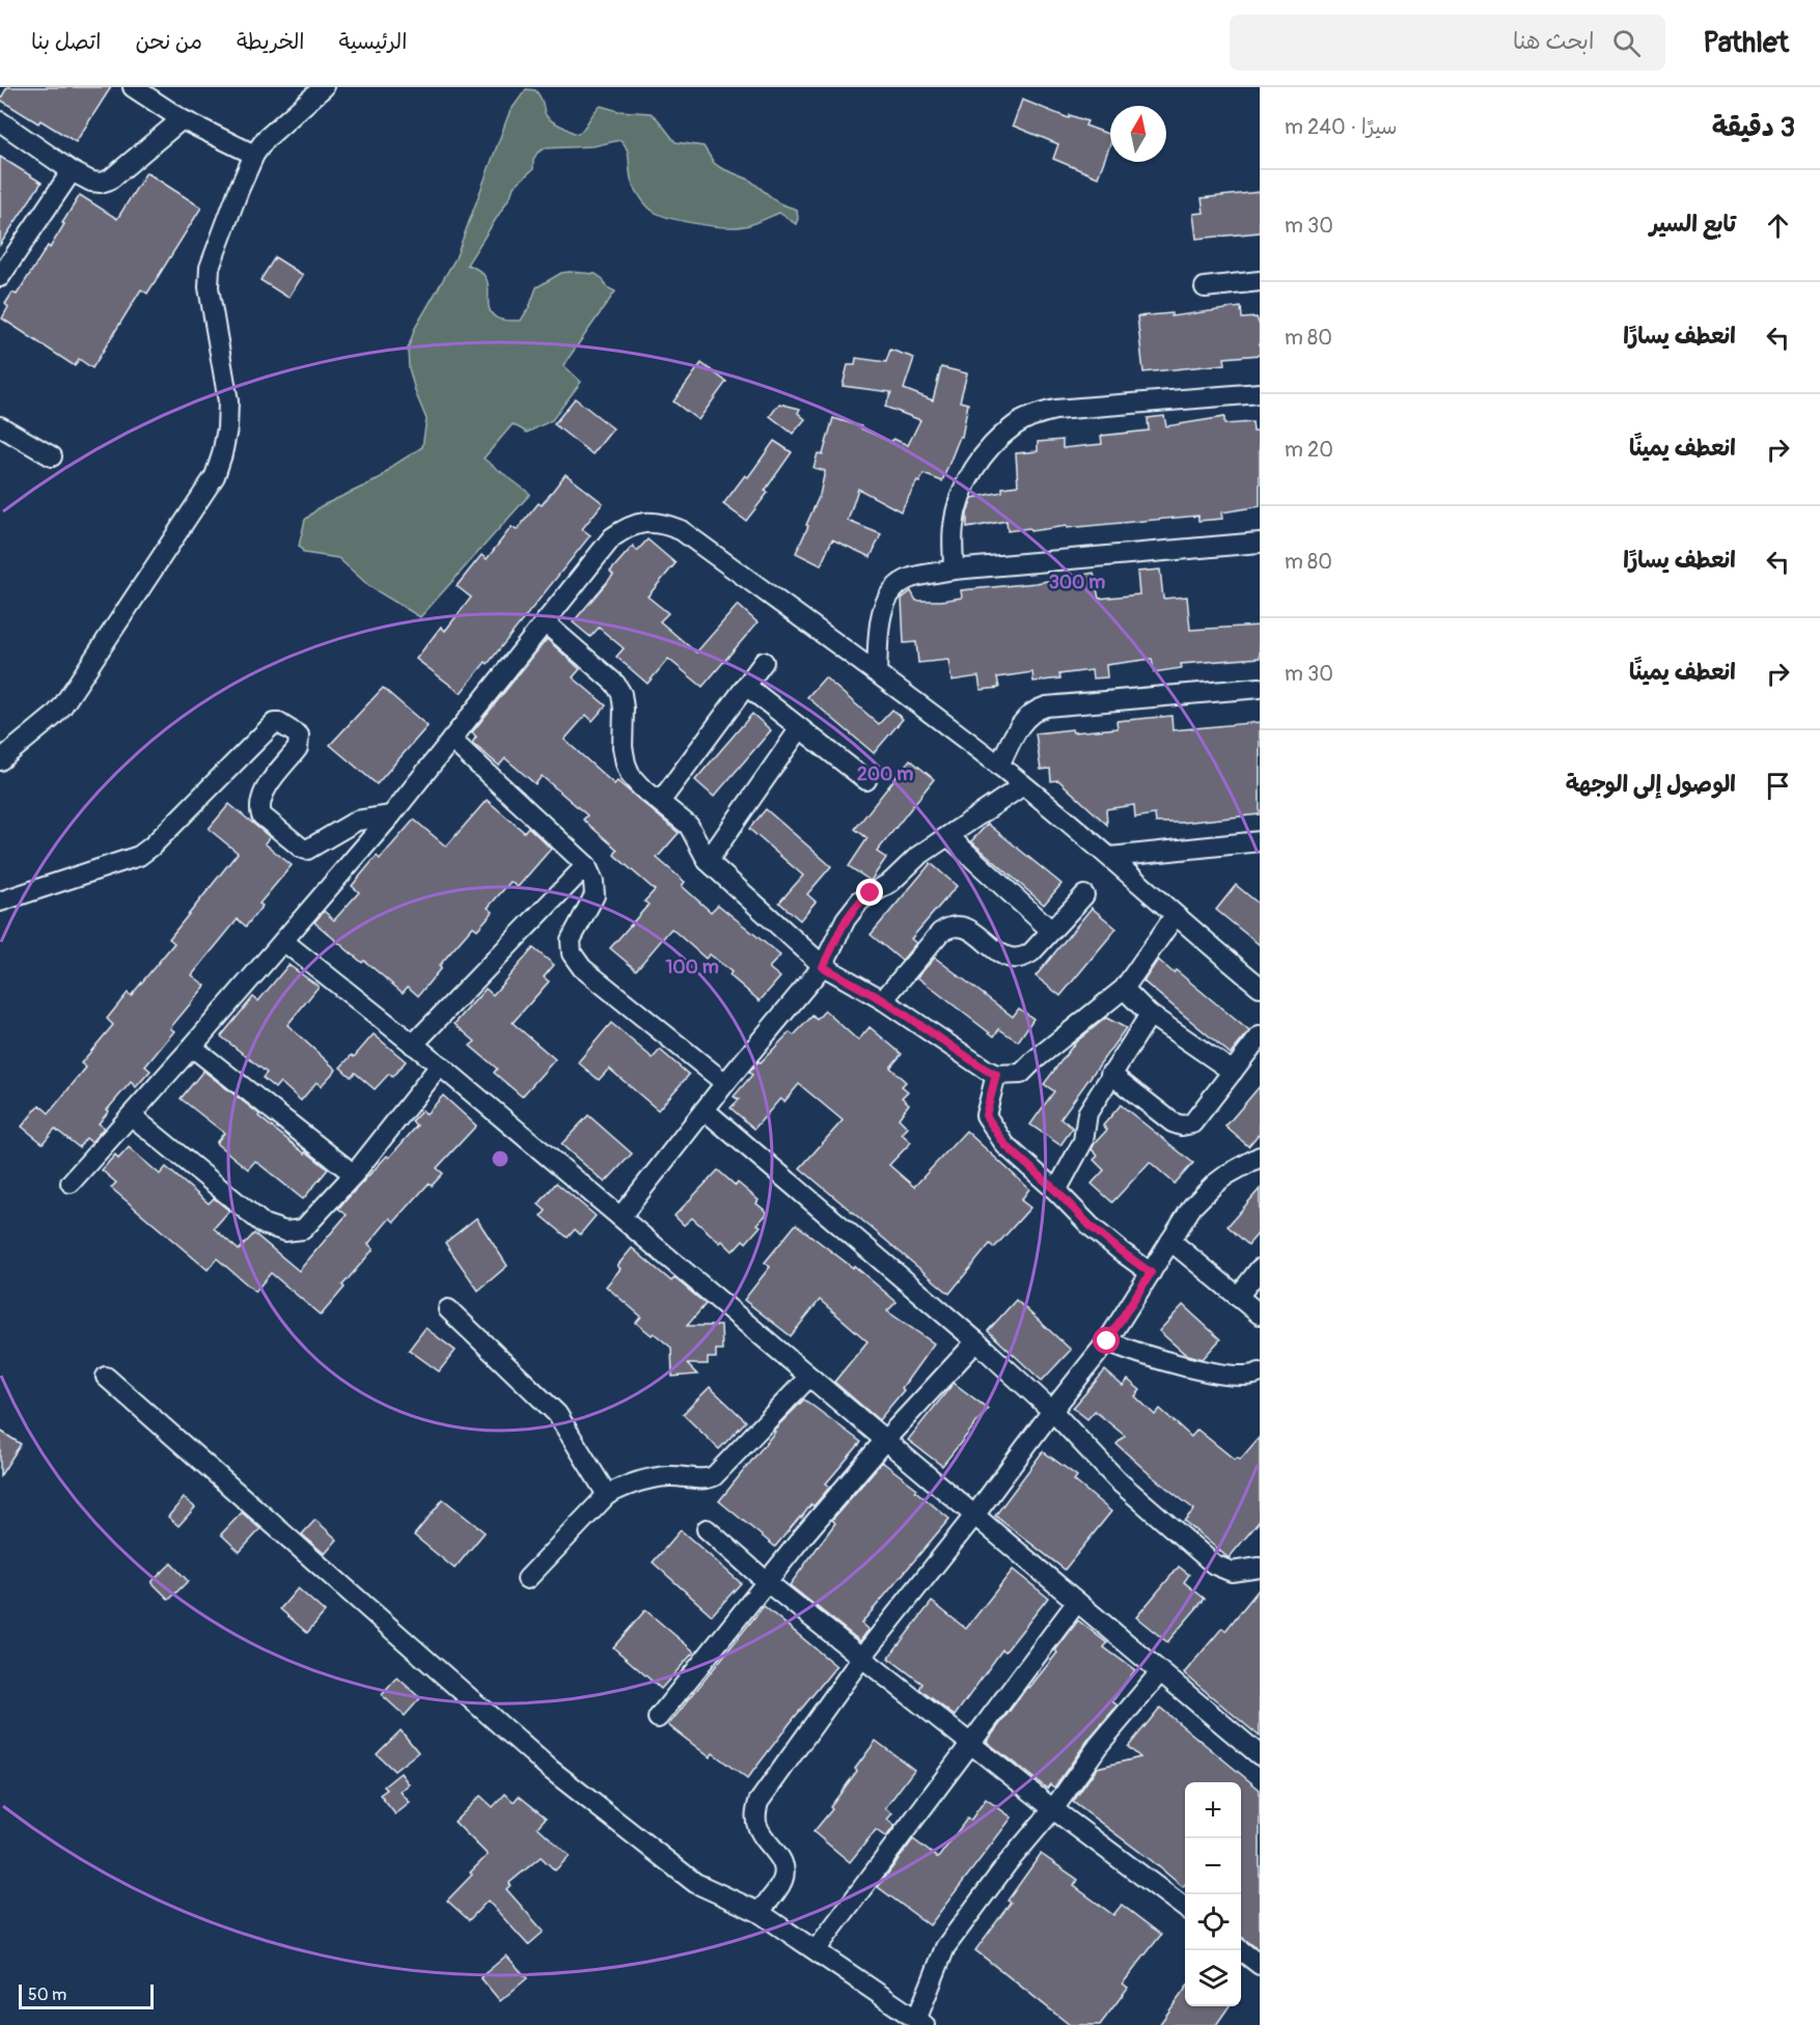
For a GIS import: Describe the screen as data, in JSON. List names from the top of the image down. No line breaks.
{"scale_bar":"50 m","north":"top","page":{"header":"Pathlet","search":"ابحث هنا","nav":["الرئيسية","الخريطة","من نحن","اتصل بنا"],"heading":["3 دقيقة","سيرًا · 240 m"],"list":[["تابع السير","30 m"],["انعطف يسارًا","80 m"],["انعطف يمينًا","20 m"],["انعطف يسارًا","80 m"],["انعطف يمينًا","30 m"],"الوصول إلى الوجهة"],"map_buttons":["+","−"],"scale":"50 m"},"rings":["300 m","200 m","100 m"]}
